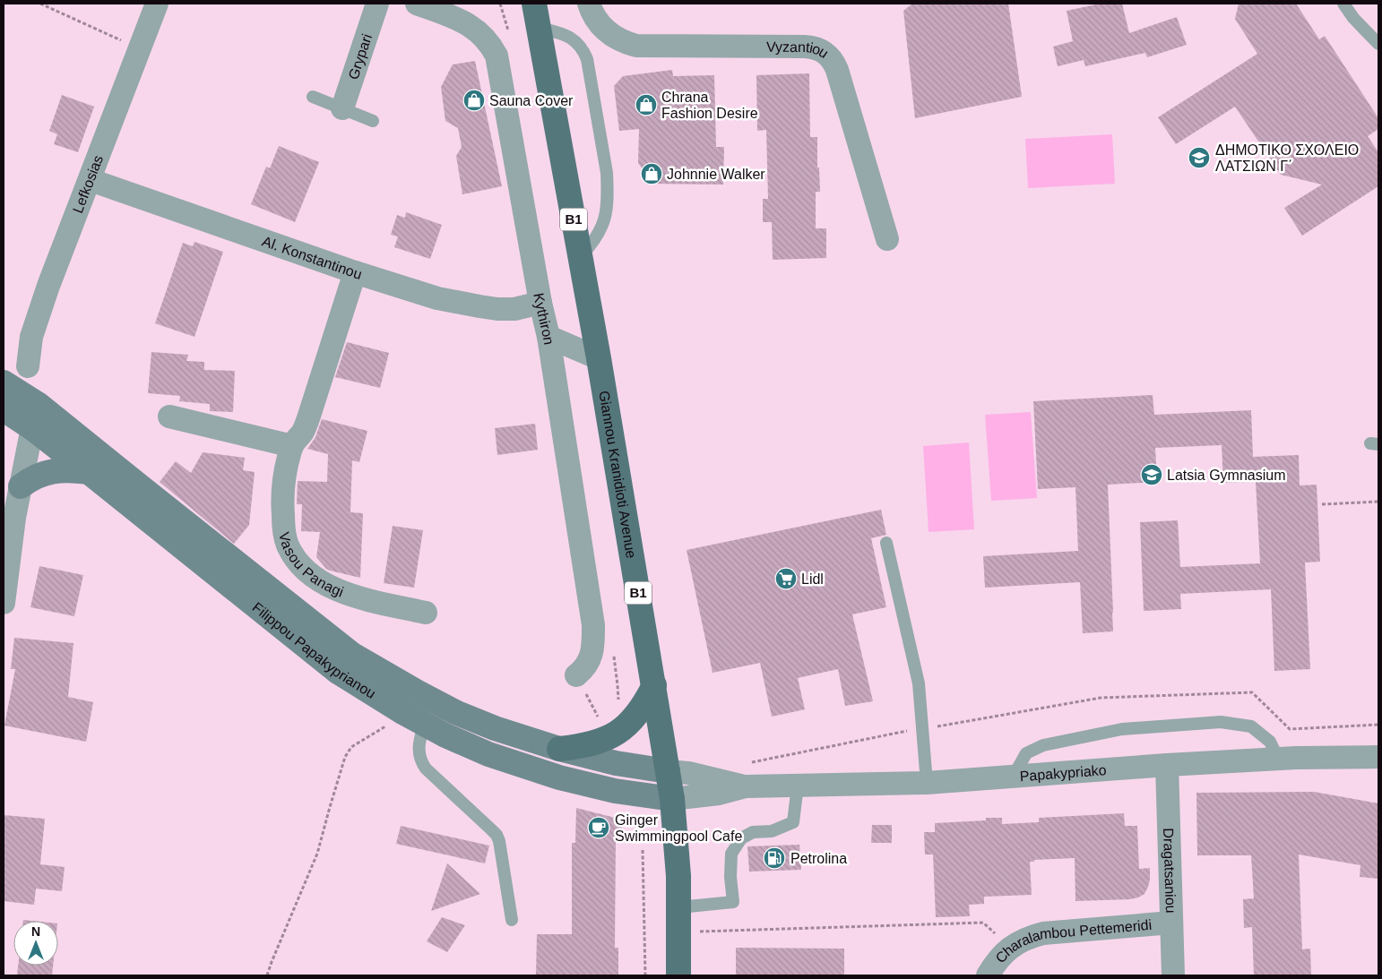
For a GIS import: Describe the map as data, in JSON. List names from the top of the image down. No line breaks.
{"streets":{"main road":["B1","Giannou Kranidioti Avenue","Filippou Papakyprianou"],"street":["Vyzantiou","Grypari","Lefkosias","Al. Konstantinou","Kythiron","Vasou Panagi","Papakypriako","Dragatsaniou","Charalambou Pettemeridi"]},"crossings":[["Lefkosias","Al. Konstantinou"],["Al. Konstantinou","Kythiron"],["Al. Konstantinou","Vasou Panagi"],["Giannou Kranidioti Avenue","Filippou Papakyprianou"],["Giannou Kranidioti Avenue","Papakypriako"],["Filippou Papakyprianou","Papakypriako"],["Papakypriako","Dragatsaniou"],["Dragatsaniou","Charalambou Pettemeridi"]],"places":{"shop":["Sauna Cover","Chrana Fashion Desire","Johnnie Walker"],"school or university":["ΔΗΜΟΤΙΚΟ ΣΧΟΛΕΙΟ ΛΑΤΣΙΩΝ Γ΄","Latsia Gymnasium"],"supermarket":["Lidl"],"cafe":["Ginger Swimmingpool Cafe"],"fuel station":["Petrolina"]},"north":"top"}
